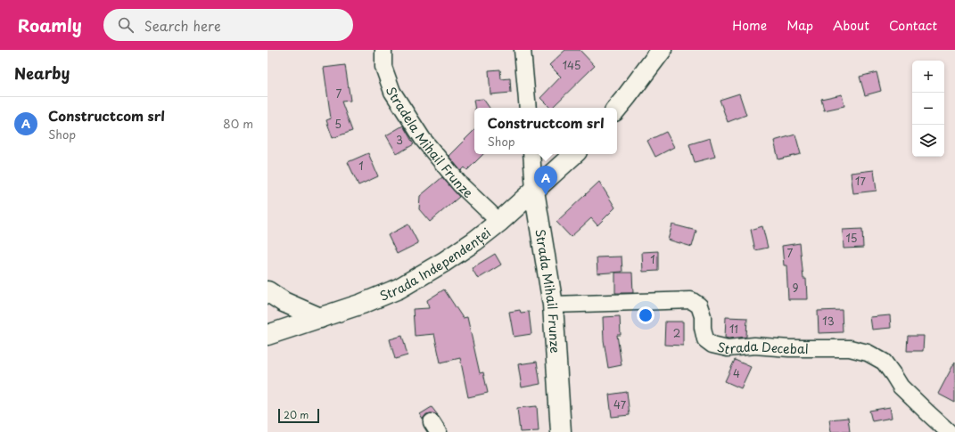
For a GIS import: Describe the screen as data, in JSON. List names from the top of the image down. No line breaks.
{"streets":{"main road":["Strada Independenței","Strada Mihail Frunze"],"street":["Stradela Mihail Frunze","Strada Decebal"]},"crossings":[["Stradela Mihail Frunze","Strada Independenței"],["Strada Independenței","Strada Mihail Frunze"],["Strada Mihail Frunze","Strada Decebal"]],"house_numbers":["145","7","5","3","1","17","15","7","1","9","13","11","2","4","47"],"scale_bar":"20 m","page":{"header":"Roamly","search":"Search here","nav":["Home","Map","About","Contact"],"heading":"Nearby","map_buttons":["+","−"],"list":[{"mark":"A","name":"Constructcom srl","note":"Shop","value":"80 m"}],"popup":["Constructcom srl","Shop"],"pins":"A","scale":"20 m"}}
